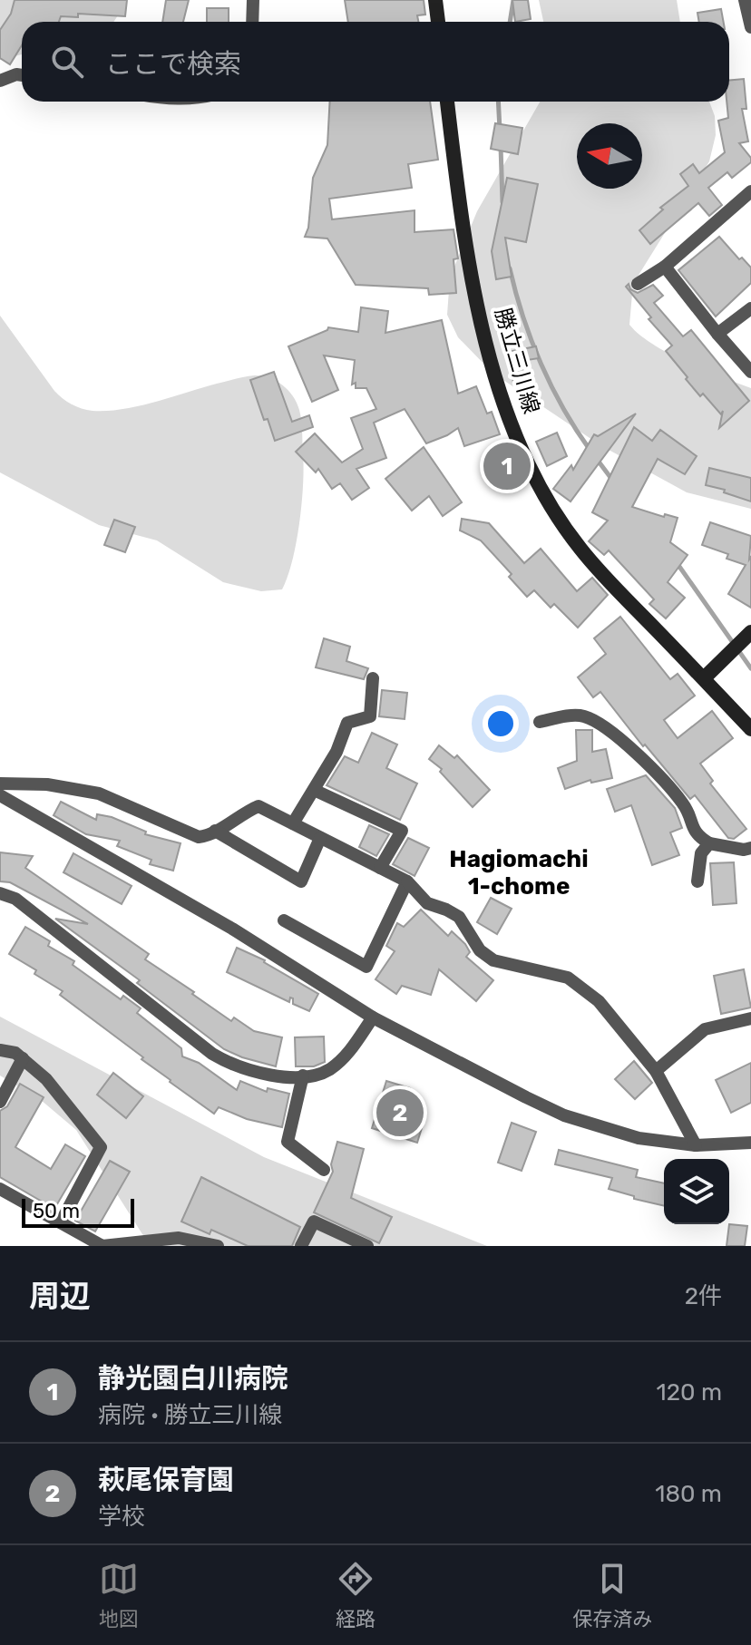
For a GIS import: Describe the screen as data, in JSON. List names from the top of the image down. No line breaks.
{"streets":{"main road":["勝立三川線"]},"districts":["Hagiomachi 1-chome"],"scale_bar":"50 m","north":"left","page":{"search":"ここで検索","pins":["1","2"],"scale":"50 m","heading":["周辺","2件"],"list":[{"mark":"1","name":"静光園白川病院","note":"病院 · 勝立三川線","value":"120 m"},{"mark":"2","name":"萩尾保育園","note":"学校","value":"180 m"}],"nav":["地図","経路","保存済み"]}}
